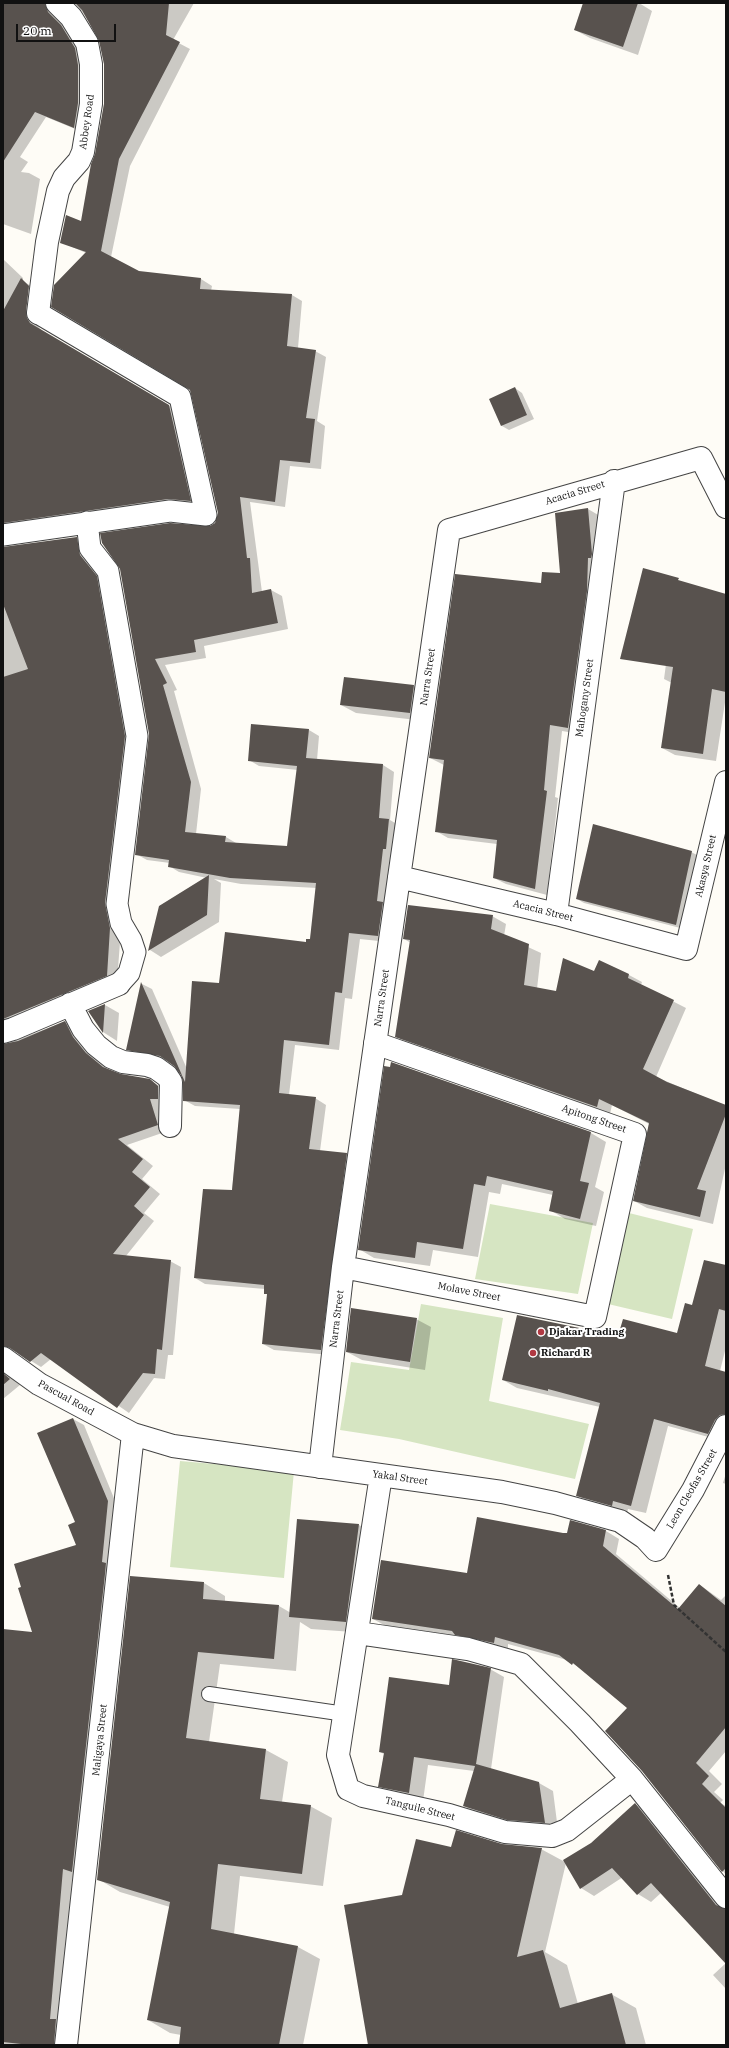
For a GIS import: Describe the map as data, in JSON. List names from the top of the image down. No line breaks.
{"streets":{"street":["Abbey Road","Acacia Street","Narra Street","Mahogany Street","Akasya Street","Apitong Street","Molave Street","Pascual Road","Yakal Street","Leon Cleofas Street","Maligaya Street","Tanguile Street"]},"crossings":[["Acacia Street","Narra Street"],["Acacia Street","Mahogany Street"],["Acacia Street","Akasya Street"],["Narra Street","Apitong Street"],["Narra Street","Molave Street"],["Narra Street","Yakal Street"],["Apitong Street","Molave Street"],["Pascual Road","Yakal Street"],["Pascual Road","Maligaya Street"],["Yakal Street","Leon Cleofas Street"],["Yakal Street","Maligaya Street"],["Yakal Street","Tanguile Street"]],"places":["Djakar Trading","Richard R"],"scale_bar":"20 m"}
